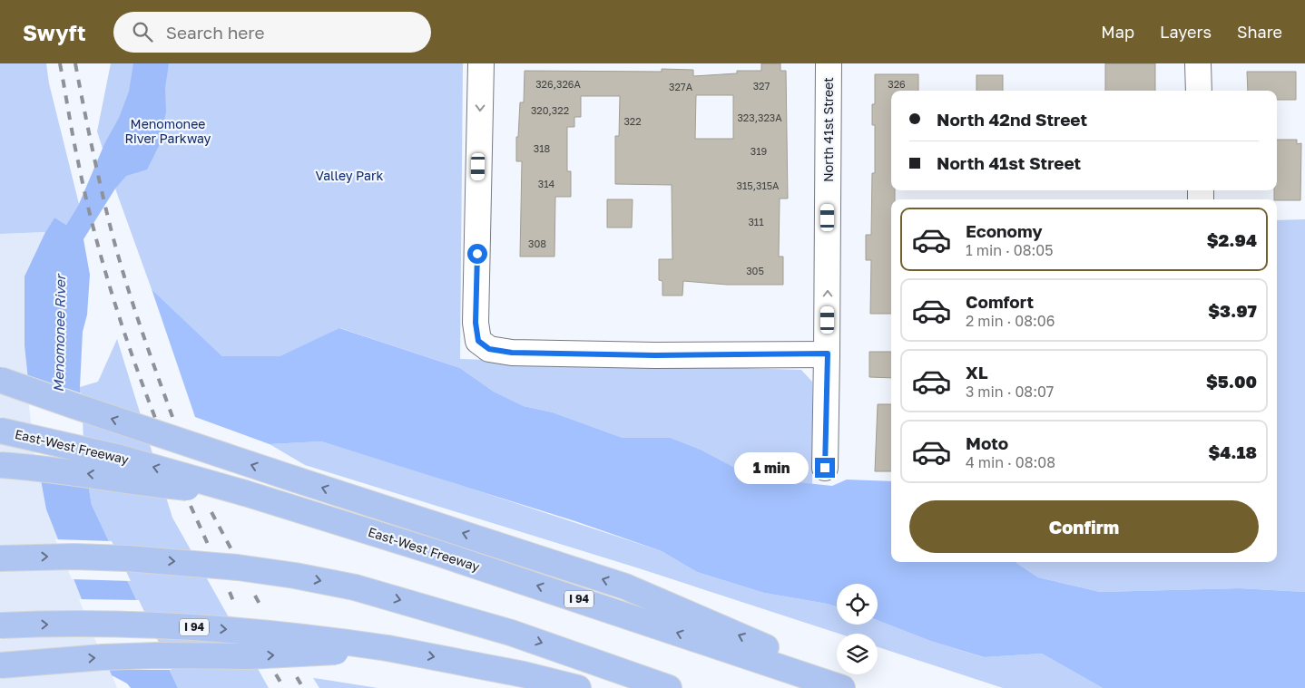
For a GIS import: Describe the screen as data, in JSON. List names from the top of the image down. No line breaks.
{"streets":{"highway":["East-West Freeway","I 94"],"street":["North 41st Street"]},"one_way":["North 41st Street"],"water":["Menomonee River"],"parks":["Menomonee River Parkway","Valley Park"],"house_numbers":["326,326A","326","327","327A","320,322","323,323A","322","318","319","314","315,315A","311","308","305"],"page":{"header":"Swyft","search":"Search here","nav":["Map","Layers","Share"],"banner":["North 42nd Street","North 41st Street"],"list":[{"name":"Economy","note":"1 min · 08:05","value":"$2.94"},{"name":"Comfort","note":"2 min · 08:06","value":"$3.97"},{"name":"XL","note":"3 min · 08:07","value":"$5.00"},{"name":"Moto","note":"4 min · 08:08","value":"$4.18"}],"bubble":"1 min","buttons":"Confirm"}}
